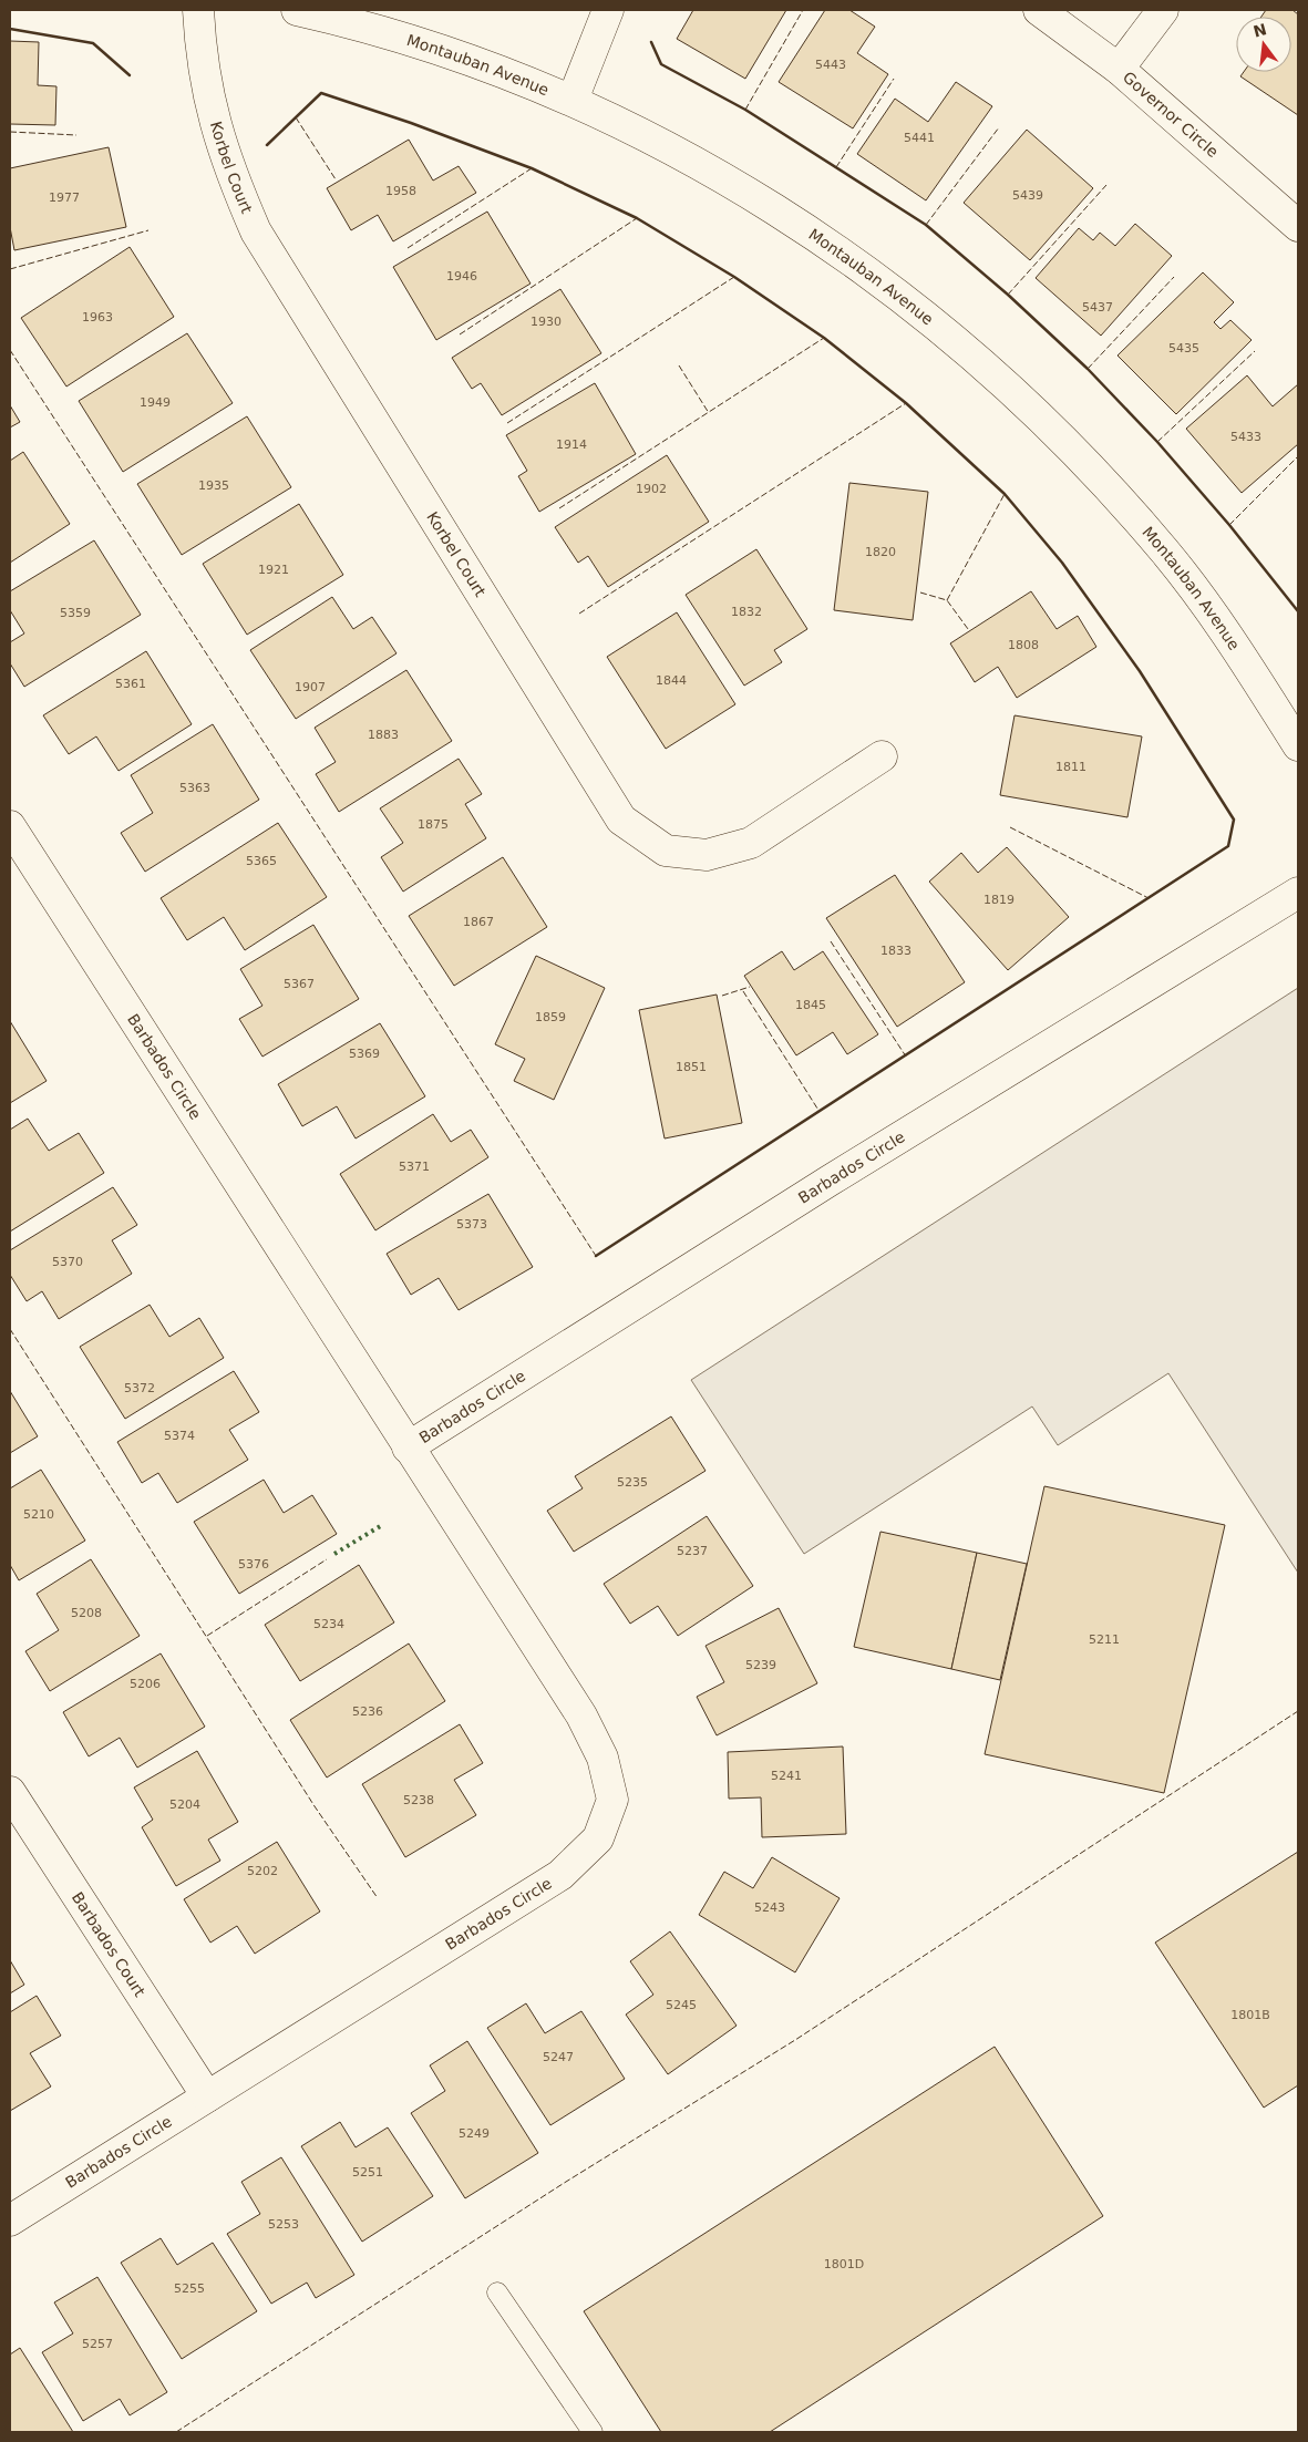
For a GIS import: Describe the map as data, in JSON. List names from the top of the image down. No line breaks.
{"streets":{"street":["Montauban Avenue","Governor Circle","Korbel Court","Barbados Circle","Barbados Court"]},"crossings":[["Barbados Circle","Barbados Court"]],"house_numbers":["5443","5441","1958","5439","1977","1946","5437","1963","1930","5435","1949","5433","1914","1935","1902","1820","1921","1832","5359","1808","1844","5361","1907","1883","1811","5363","1875","5365","1819","1867","1833","5367","1845","1859","5369","1851","5371","5373","5370","5372","5374","5235","5210","5237","5376","5208","5234","5211","5239","5206","5236","5241","5238","5204","5202","5243","5245","1801B","5247","5249","5251","5253","1801D","5255","5257"],"north":"top"}
